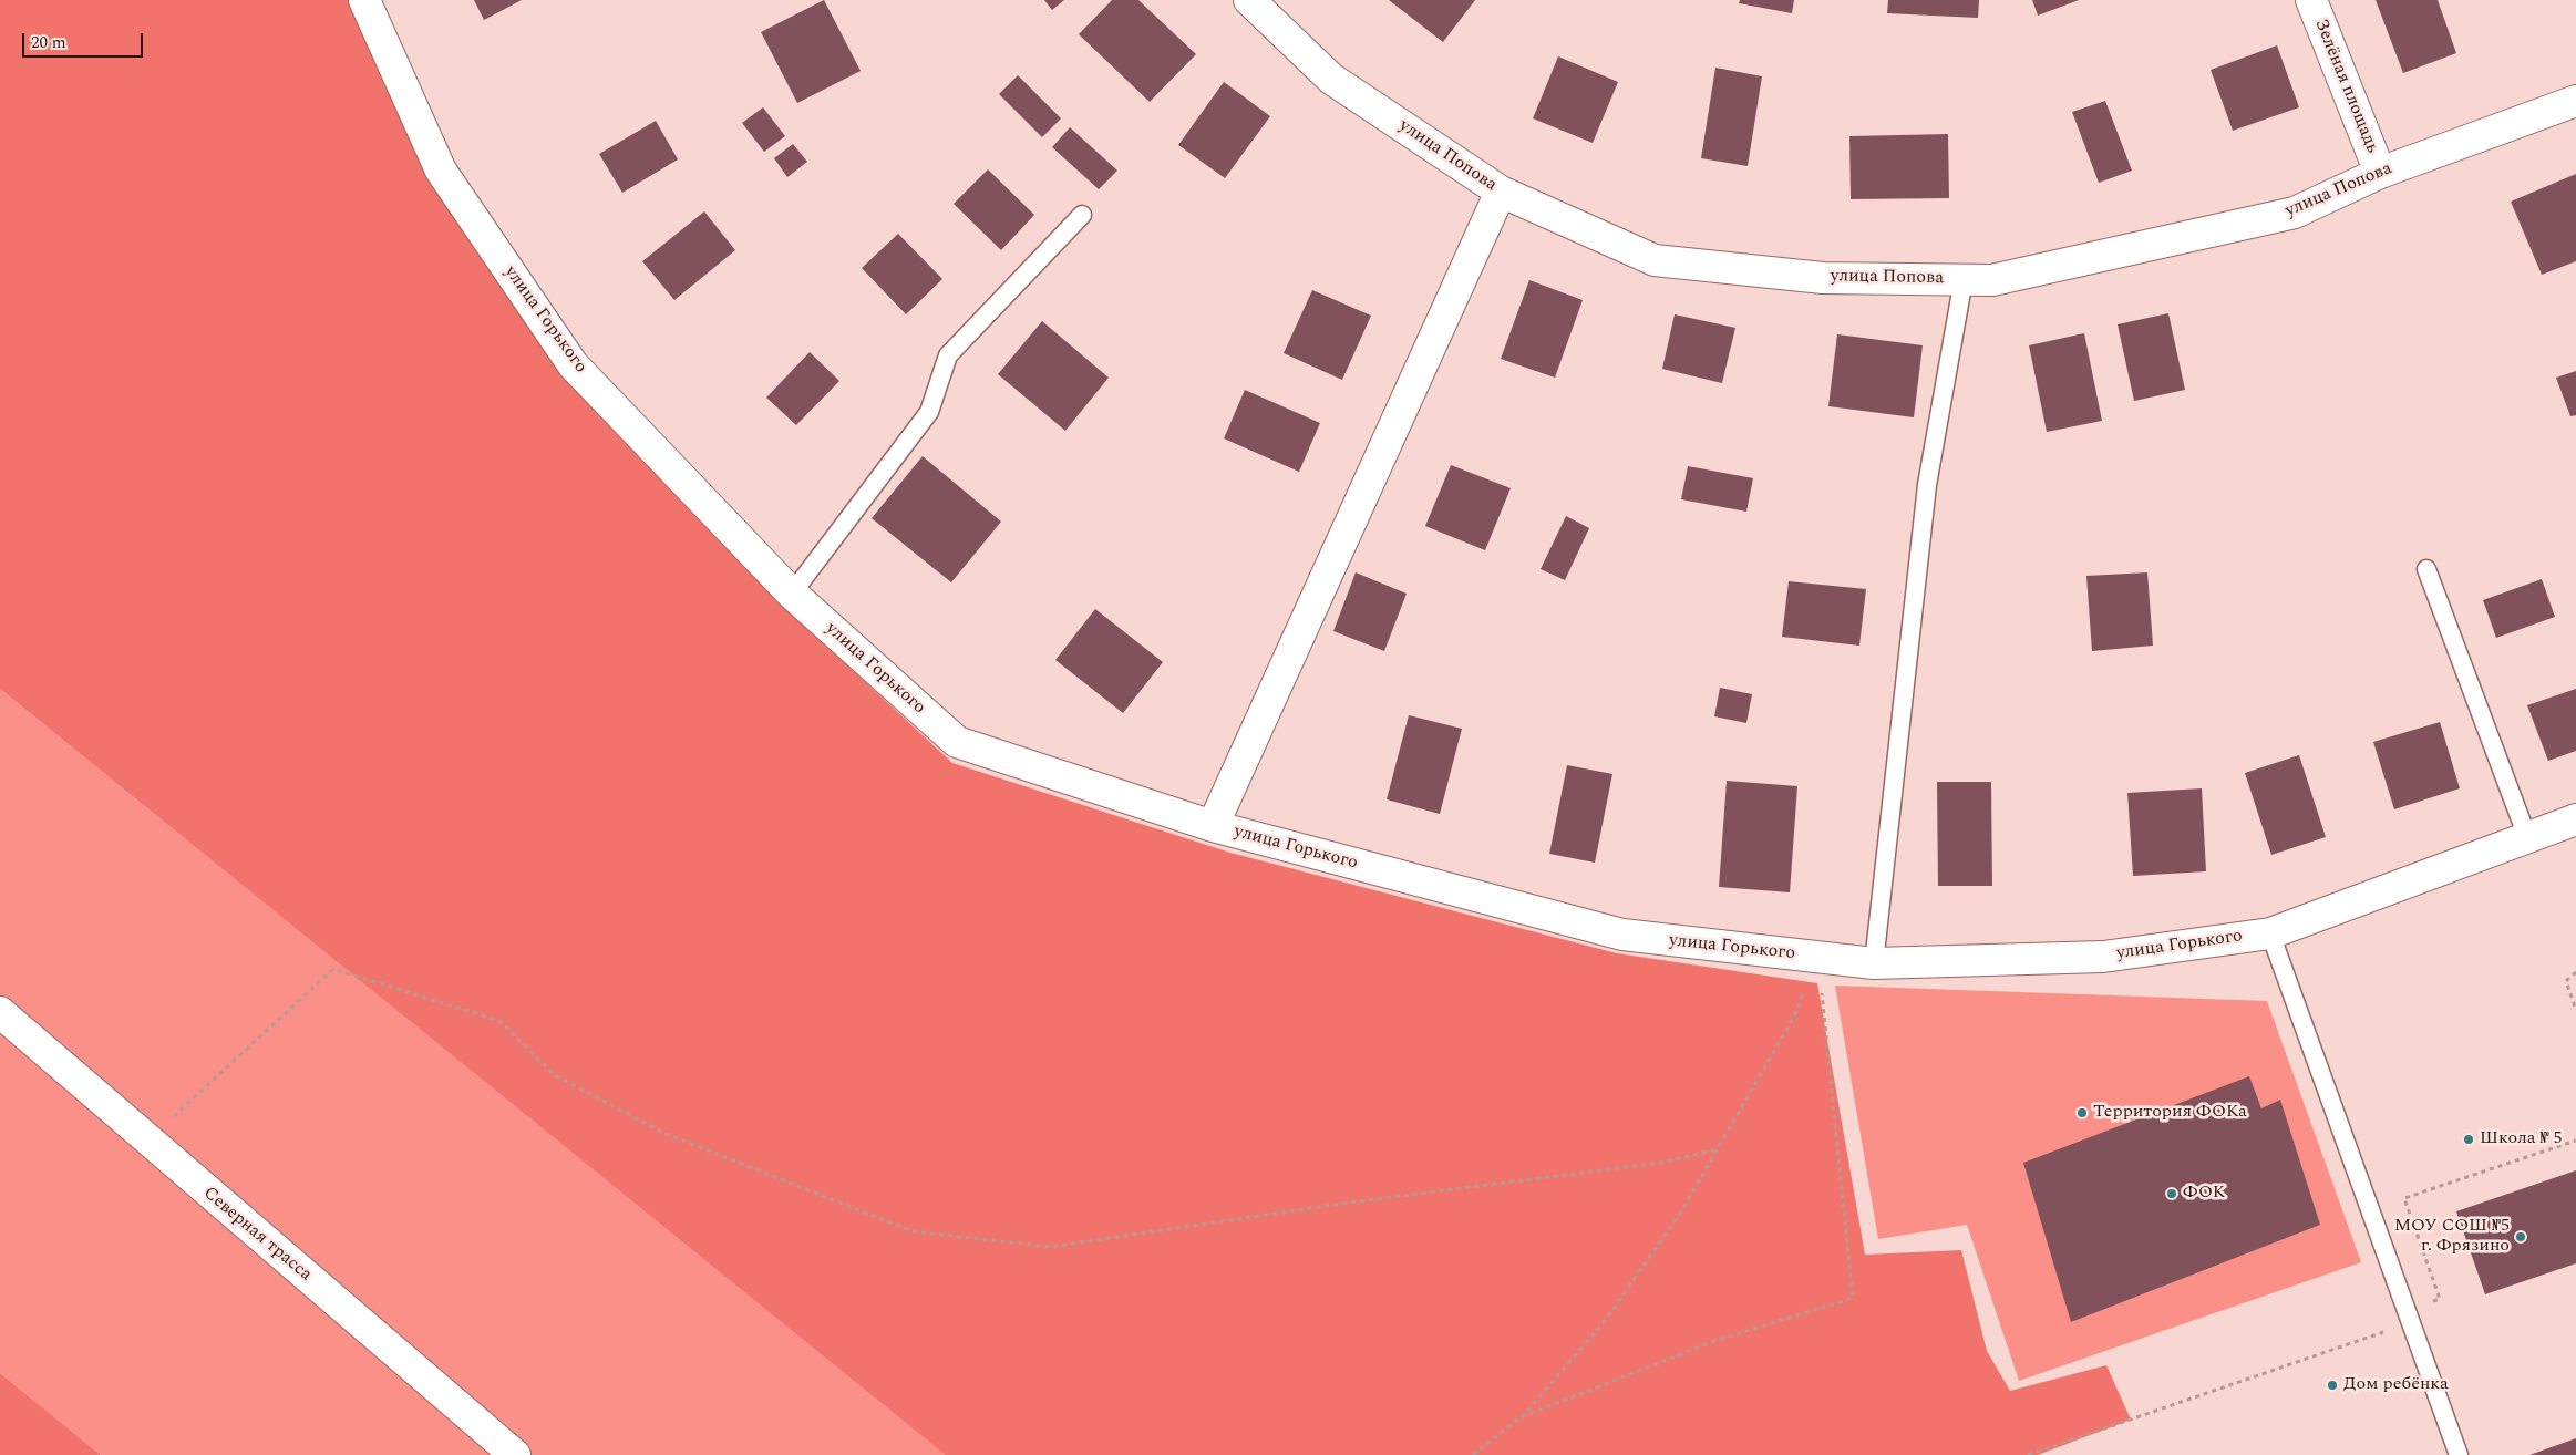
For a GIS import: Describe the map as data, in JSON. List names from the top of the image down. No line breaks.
{"streets":{"street":["Зелёная площадь","улица Попова","улица Горького","Северная трасса"]},"crossings":[["Зелёная площадь","улица Попова"]],"places":["Территория ФОКа","Школа № 5","ФОК","МОУ СОШ №5 г. Фрязино","Дом ребёнка"],"scale_bar":"20 m"}
